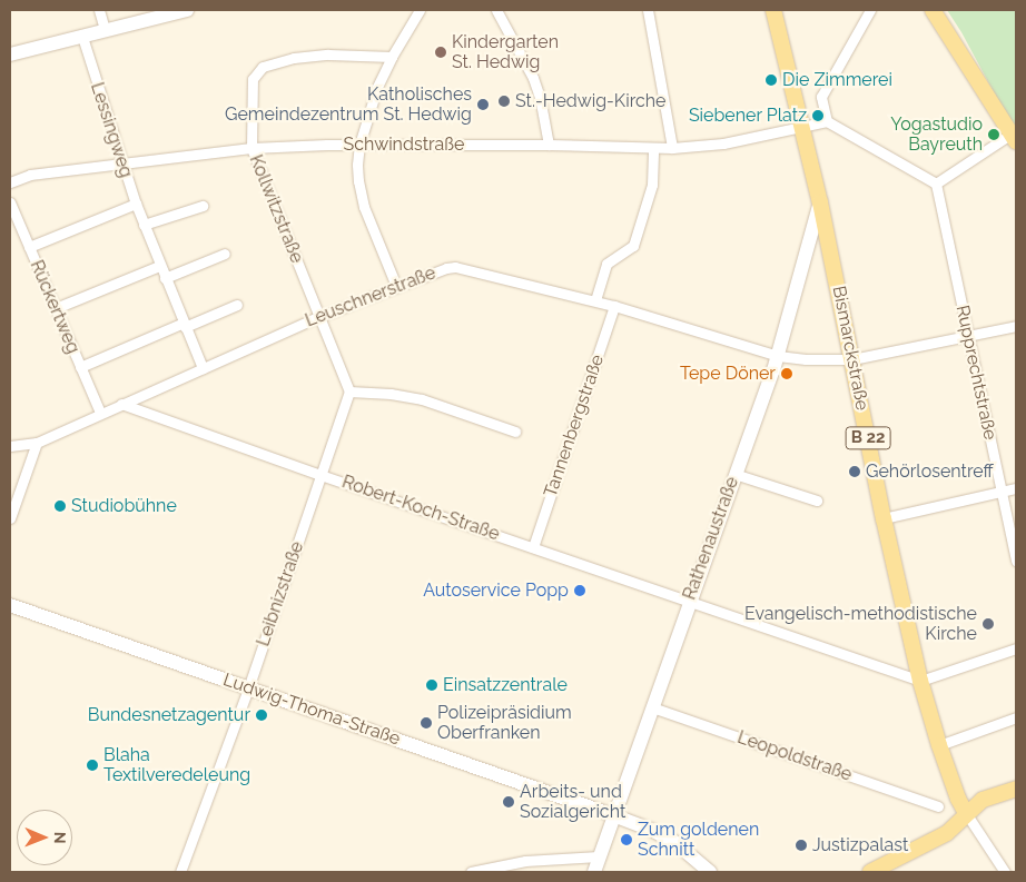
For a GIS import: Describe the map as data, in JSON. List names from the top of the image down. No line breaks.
{"streets":{"main road":["Bismarckstraße","B 22","Rathenaustraße","Ludwig-Thoma-Straße"],"street":["Lessingweg","Schwindstraße","Kollwitzstraße","Leuschnerstraße","Rückertweg","Rupprechtstraße","Tannenbergstraße","Robert-Koch-Straße","Leibnizstraße","Leopoldstraße"]},"crossings":[["Lessingweg","Schwindstraße"],["Lessingweg","Leuschnerstraße"],["Schwindstraße","Kollwitzstraße"],["Schwindstraße","Bismarckstraße"],["Kollwitzstraße","Leuschnerstraße"],["Leuschnerstraße","Rückertweg"],["Leuschnerstraße","Bismarckstraße"],["Leuschnerstraße","Rupprechtstraße"],["Leuschnerstraße","Tannenbergstraße"],["Leuschnerstraße","Robert-Koch-Straße"],["Leuschnerstraße","Rathenaustraße"],["Bismarckstraße","Robert-Koch-Straße"],["Bismarckstraße","Rathenaustraße"],["Tannenbergstraße","Robert-Koch-Straße"],["Robert-Koch-Straße","Rathenaustraße"],["Robert-Koch-Straße","Leibnizstraße"],["Rathenaustraße","Ludwig-Thoma-Straße"],["Rathenaustraße","Leopoldstraße"],["Leibnizstraße","Ludwig-Thoma-Straße"]],"places":["Kindergarten St. Hedwig","Die Zimmerei","St.-Hedwig-Kirche","Katholisches Gemeindezentrum St. Hedwig","Siebener Platz","Yogastudio Bayreuth","Tepe Döner","Gehörlosentreff","Studiobühne","Autoservice Popp","Evangelisch-methodistische Kirche","Einsatzzentrale","Bundesnetzagentur","Polizeipräsidium Oberfranken","Blaha Textilveredeleung","Arbeits- und Sozialgericht","Zum goldenen Schnitt","Justizpalast"],"north":"right"}
